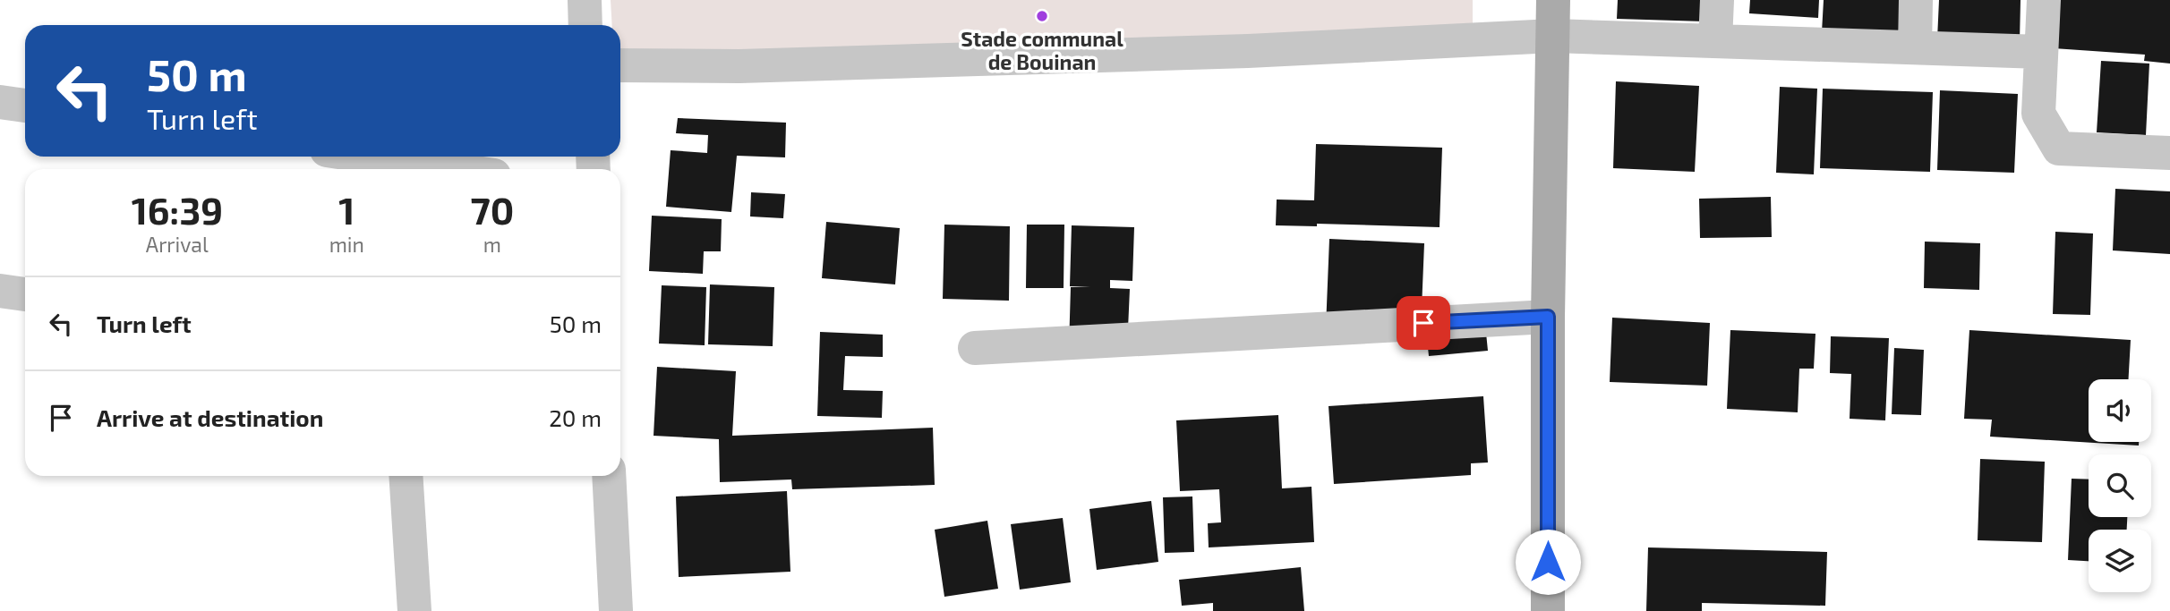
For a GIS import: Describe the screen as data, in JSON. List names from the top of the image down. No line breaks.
{"places":["Stade communal de Bouinan"],"page":{"turn":["50 m","Turn left"],"eta":["16:39","Arrival","1","min","70","m"],"list":[{"name":"Turn left","value":"50 m"},{"name":"Arrive at destination","value":"20 m"}]}}
